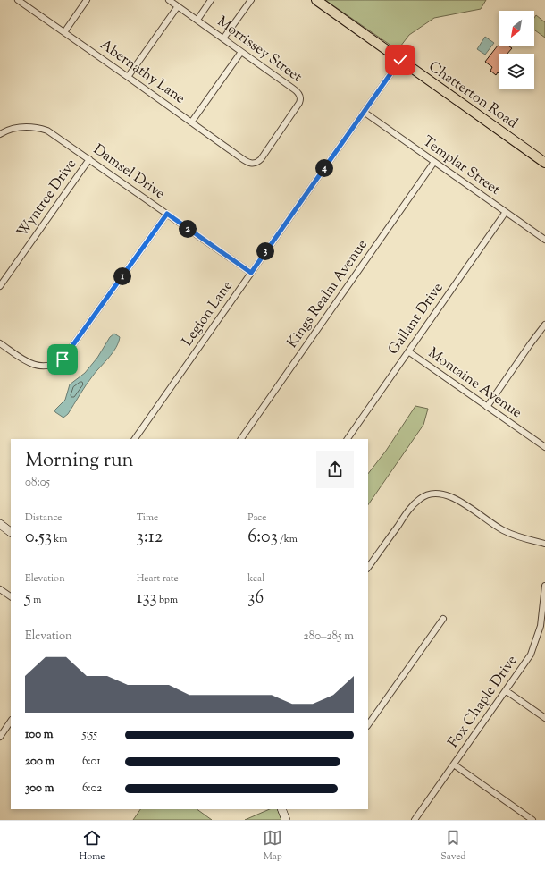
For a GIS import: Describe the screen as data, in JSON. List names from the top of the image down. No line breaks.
{"streets":{"main road":["Chatterton Road"],"street":["Morrissey Street","Abernathy Lane","Templar Street","Damsel Drive","Wyntree Drive","Kings Realm Avenue","Legion Lane","Gallant Drive","Montaine Avenue","Fox Chaple Drive"]},"crossings":[["Morrissey Street","Abernathy Lane"],["Chatterton Road","Legion Lane"],["Templar Street","Kings Realm Avenue"],["Templar Street","Legion Lane"],["Templar Street","Gallant Drive"],["Damsel Drive","Wyntree Drive"],["Damsel Drive","Legion Lane"],["Gallant Drive","Montaine Avenue"]],"north":"bottom left","page":{"pins":["4","2","3","1"],"heading":["Morning run","08:05"],"stats":[["Distance","0.53 km"],["Time","3:12"],["Pace","6:03 /km"],["Elevation","5 m"],["Heart rate","133 bpm"],["kcal","36"]],"chart":["Elevation","280–285 m"],"list":[{"name":"100 m","note":"5:55"},{"name":"200 m","note":"6:01"},{"name":"300 m","note":"6:02"}],"tabs":["Home","Map","Saved"]}}
